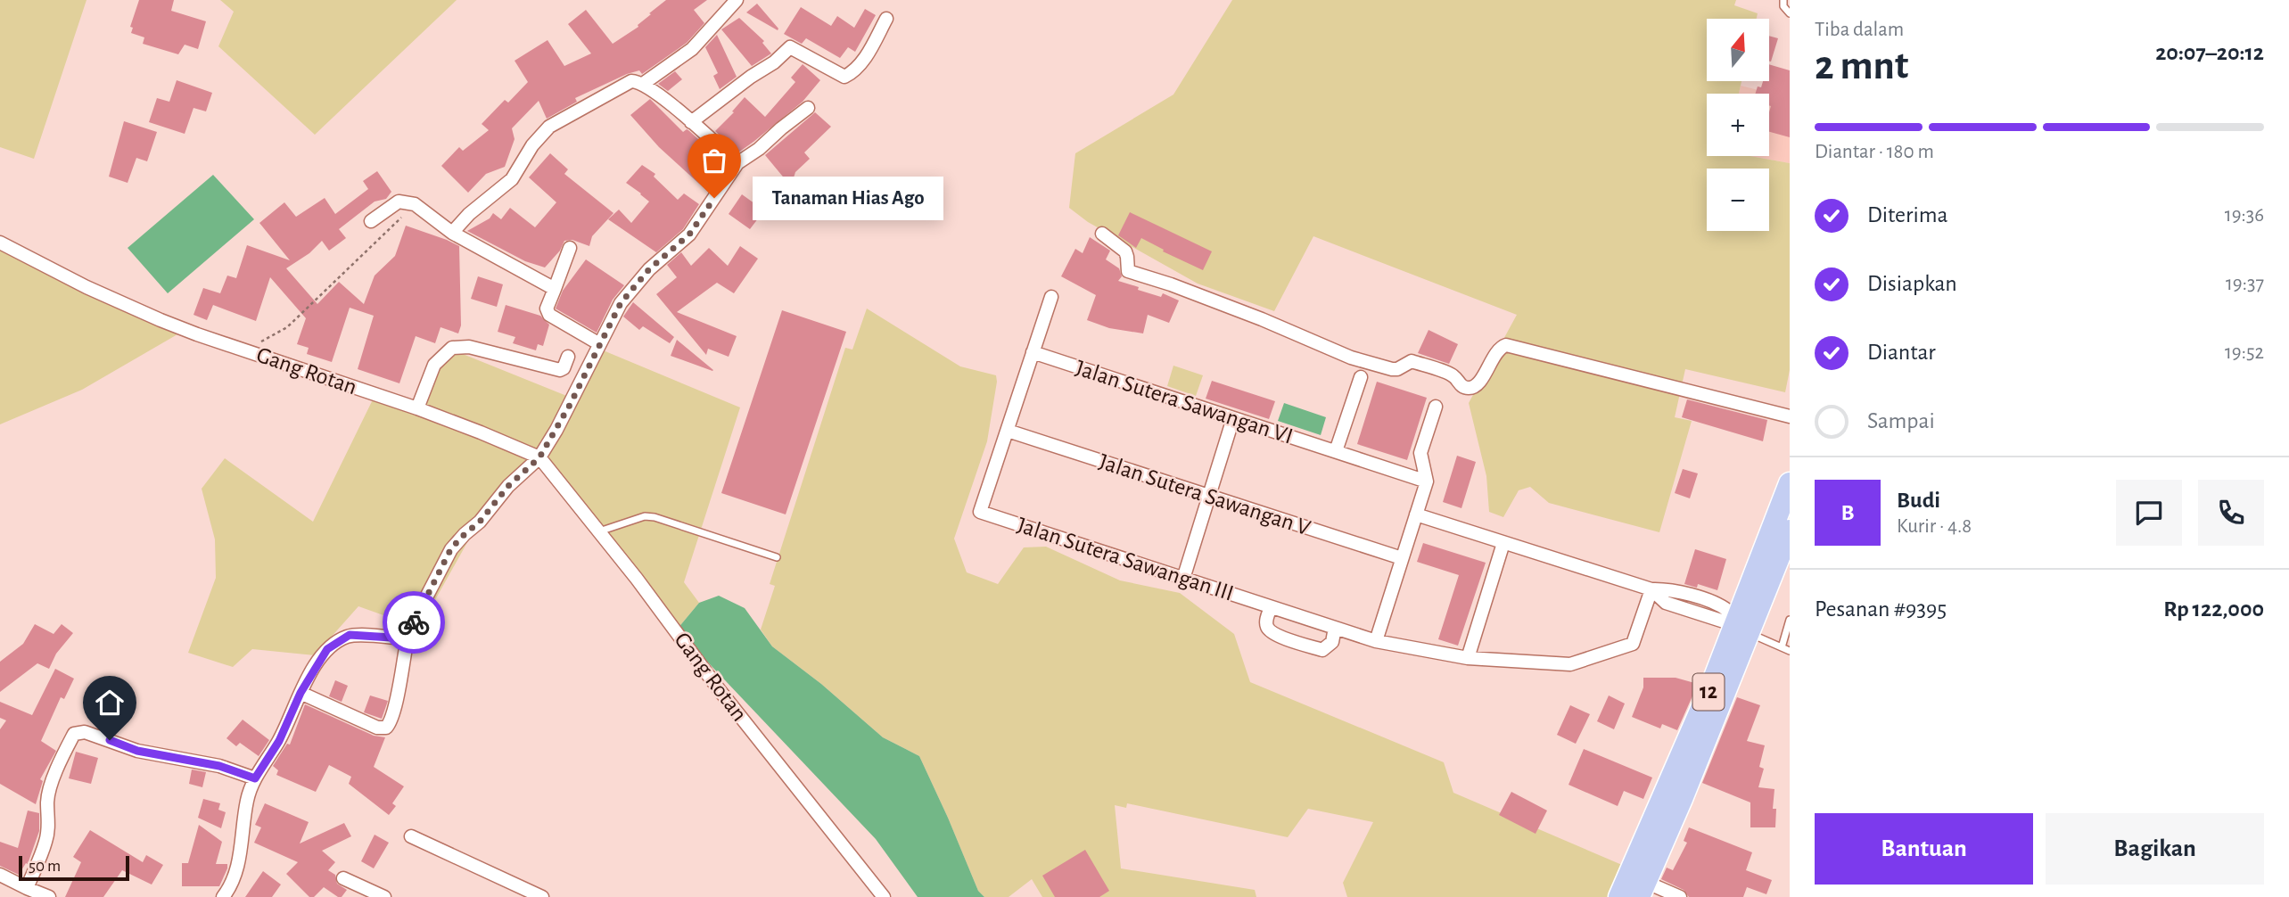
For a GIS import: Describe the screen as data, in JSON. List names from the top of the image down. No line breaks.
{"streets":{"highway":["12"],"street":["Gang Rotan","Jalan Sutera Sawangan VI","Jalan Sutera Sawangan V","Jalan Sutera Sawangan III"]},"crossings":[["Jalan Sutera Sawangan V","Jalan Sutera Sawangan III"]],"places":["Tanaman Hias Ago"],"scale_bar":"50 m","north":"top","page":{"heading":["2 mnt","Tiba dalam","20:07–20:12"],"panel":["Budi","Kurir · 4.8","Pesanan #9395","Rp 122,000"],"map_buttons":["+","−"],"bar":"Diantar · 180 m","bubble":"Tanaman Hias Ago","list":[["Diterima","19:36"],["Disiapkan","19:37"],["Diantar","19:52"],"Sampai"],"round":"B","buttons":["Bantuan","Bagikan"],"scale":"50 m"}}
